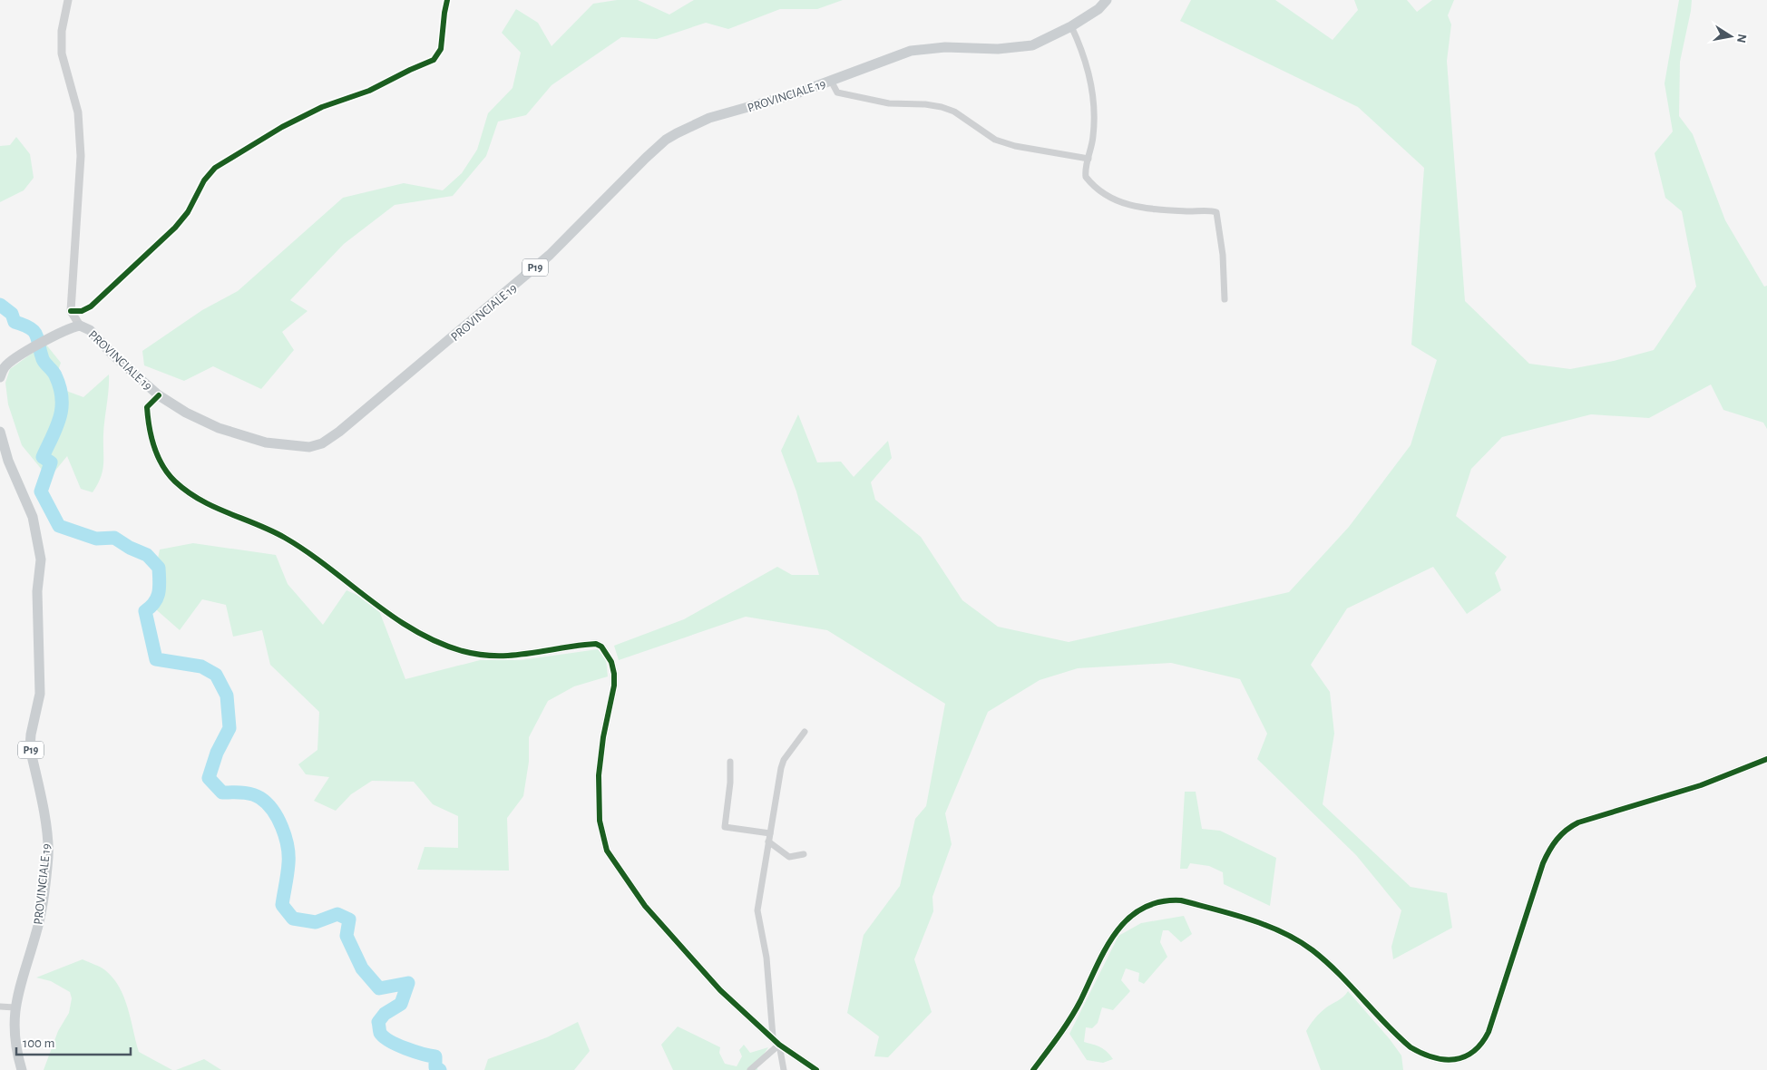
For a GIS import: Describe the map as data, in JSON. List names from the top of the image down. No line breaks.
{"streets":{"main road":["PROVINCIALE 19","P19"]},"scale_bar":"100 m","north":"right"}
